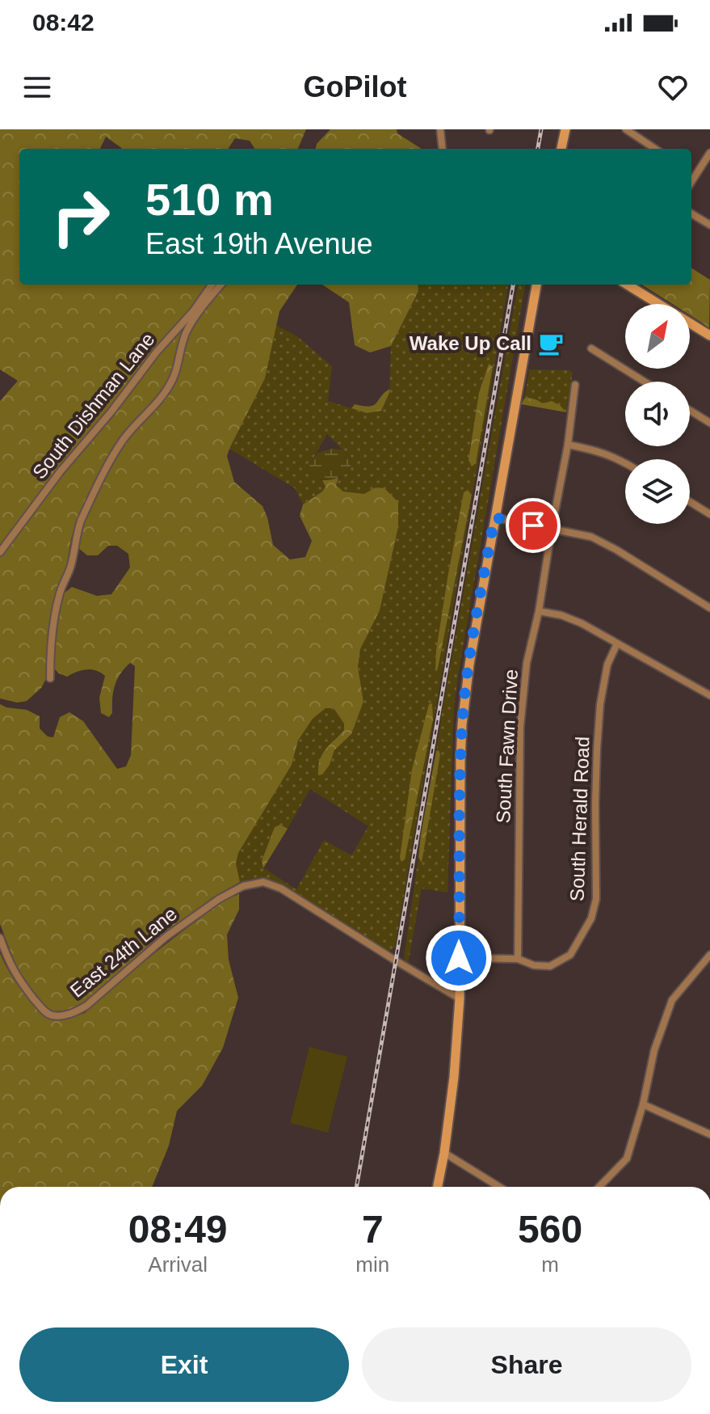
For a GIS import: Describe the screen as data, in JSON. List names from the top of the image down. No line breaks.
{"streets":{"street":["South Dishman Lane","South Fawn Drive","South Herald Road","East 24th Lane"]},"crossings":[["South Fawn Drive","South Herald Road"]],"places":{"cafe":["Wake Up Call"]},"north":"top right","page":{"status":"08:42","header":"GoPilot","turn":["510 m","East 19th Avenue"],"eta":["08:49","Arrival","7","min","560","m"],"buttons":["Exit","Share"]}}
